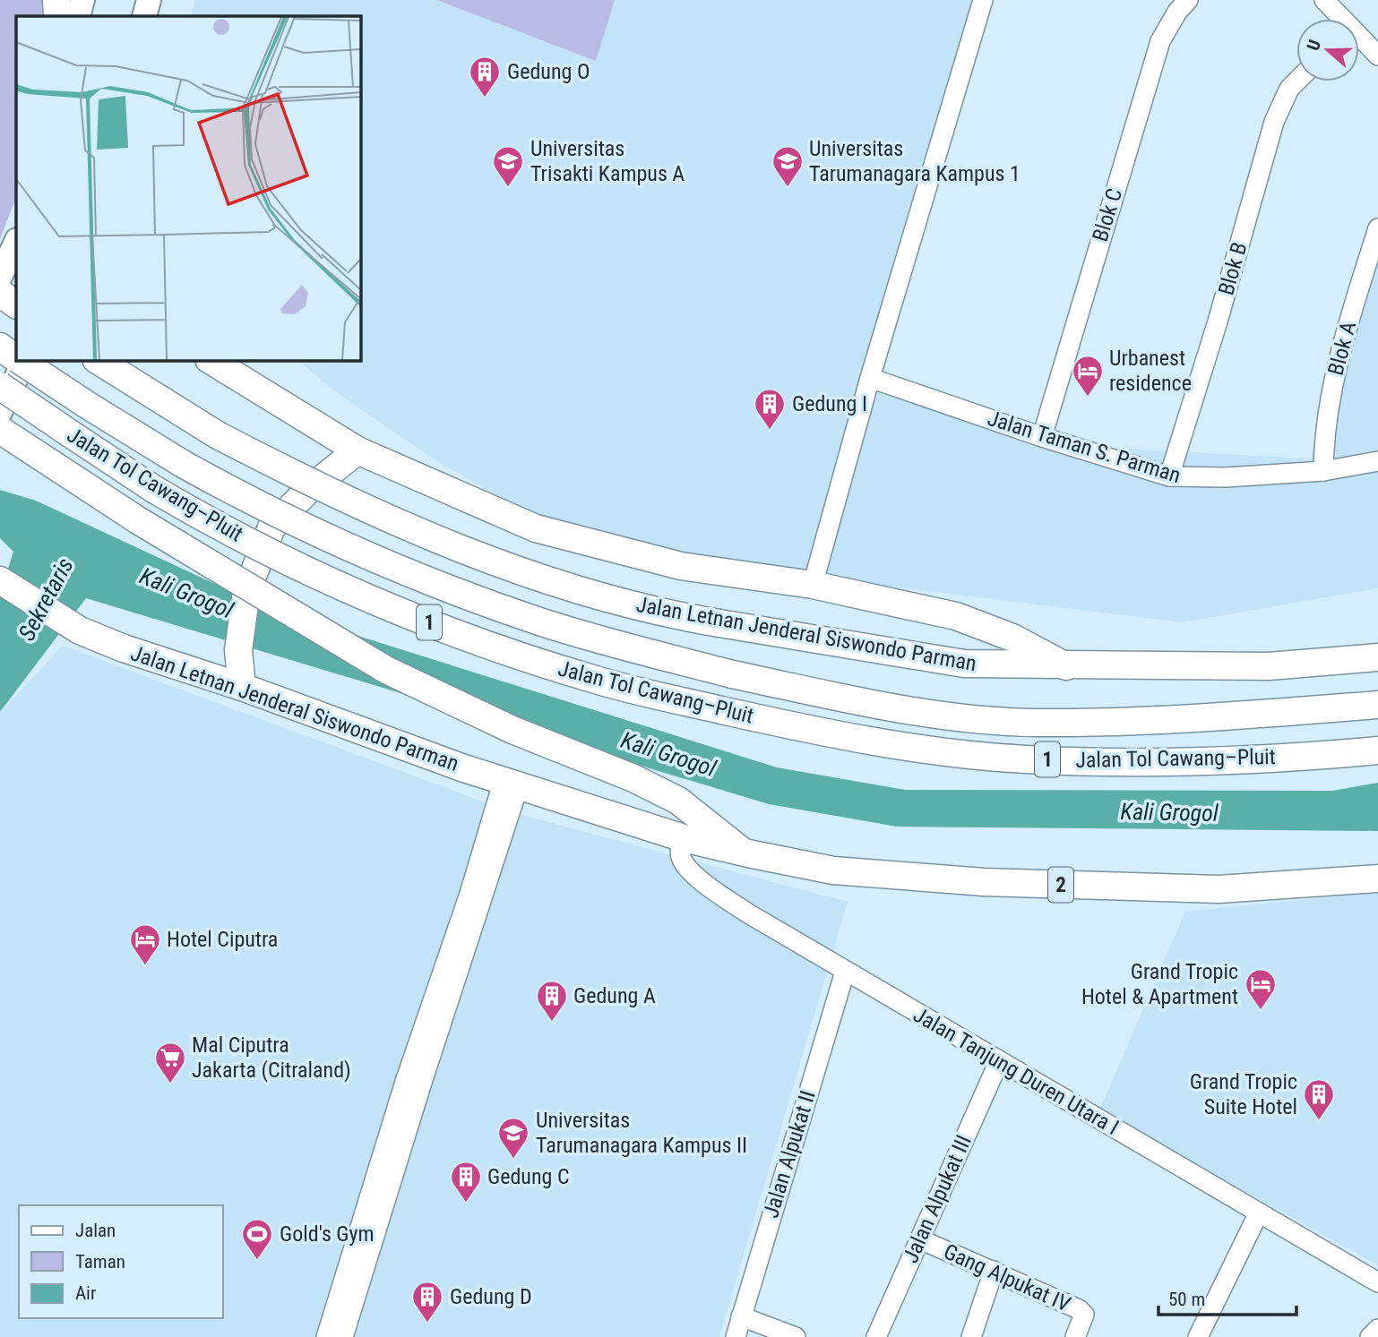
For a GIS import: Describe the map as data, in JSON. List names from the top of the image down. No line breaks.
{"streets":{"highway":["Jalan Tol Cawang–Pluit","1","Jalan Letnan Jenderal Siswondo Parman","2"],"street":["Blok C","Blok B","Blok A","Jalan Taman S. Parman","Jalan Tanjung Duren Utara I","Jalan Alpukat II","Jalan Alpukat III","Gang Alpukat IV"]},"crossings":[["Blok C","Jalan Taman S. Parman"],["Blok B","Jalan Taman S. Parman"],["Blok A","Jalan Taman S. Parman"],["Jalan Letnan Jenderal Siswondo Parman","Jalan Tanjung Duren Utara I"],["Jalan Tanjung Duren Utara I","Jalan Alpukat II"],["Jalan Tanjung Duren Utara I","Jalan Alpukat III"],["Jalan Alpukat III","Gang Alpukat IV"]],"water":["Kali Grogol","Sekretaris"],"places":{"building":["Gedung O","Gedung I","Gedung A","Grand Tropic Suite Hotel","Gedung C","Gedung D"],"school or university":["Universitas Trisakti Kampus A","Universitas Tarumanagara Kampus 1","Universitas Tarumanagara Kampus II"],"hotel":["Urbanest residence","Hotel Ciputra","Grand Tropic Hotel & Apartment"],"supermarket":["Mal Ciputra Jakarta (Citraland)"],"sports":["Gold's Gym"]},"legend":["Jalan","Taman","Air"],"scale_bar":"50 m","north":"left"}
